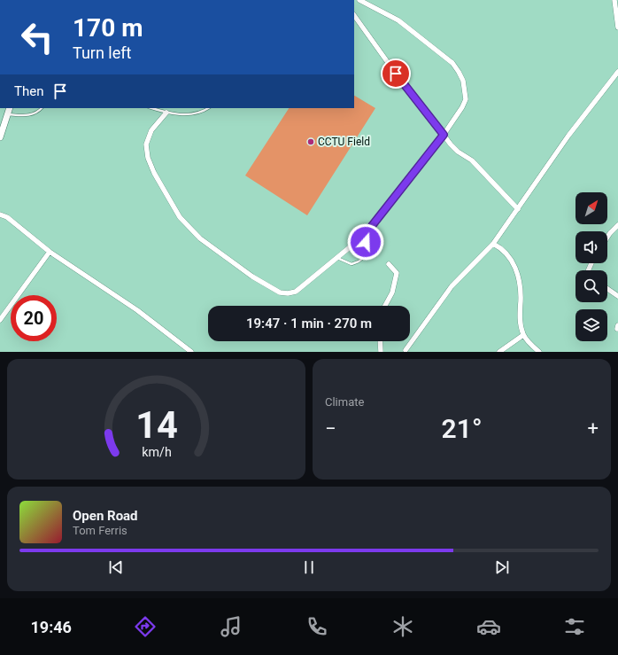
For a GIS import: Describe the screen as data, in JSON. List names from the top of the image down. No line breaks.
{"places":["CCTU Field"],"north":"top right","page":{"turn":["170 m","Turn left"],"then":"Then","limit":"20","trip":"19:47 · 1 min · 270 m","tile":"Climate","heat":["−","21°","+"],"song":["Open Road","Tom Ferris"],"tabs":"19:46","gauge":["14","km/h"]}}
